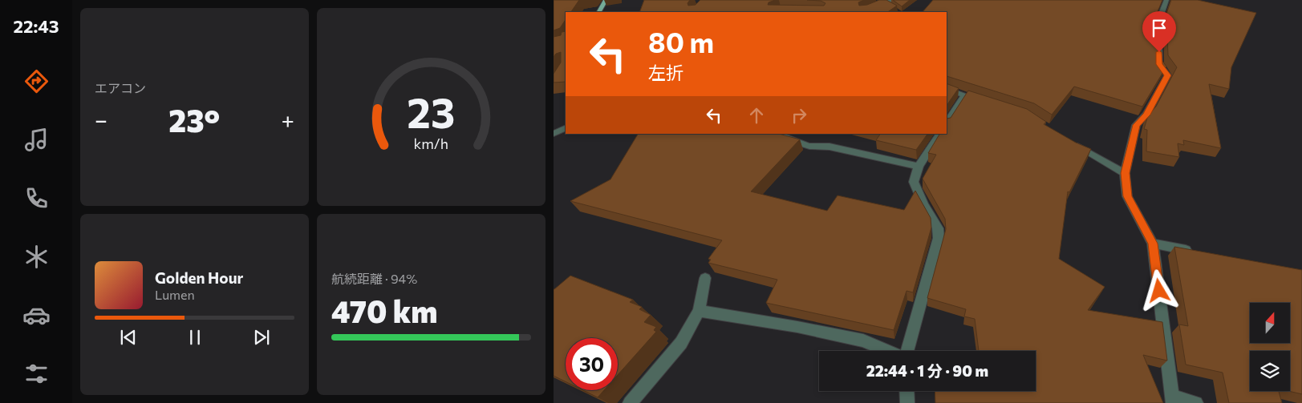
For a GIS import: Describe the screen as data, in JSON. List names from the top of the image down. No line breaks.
{"north":"top","page":{"tabs":"22:43","tile":["エアコン",["航続距離 · 94%","470 km"]],"turn":["80 m","左折"],"heat":["−","23°","+"],"song":["Golden Hour","Lumen"],"limit":"30","trip":"22:44 · 1 分 · 90 m","gauge":["23","km/h"]}}
